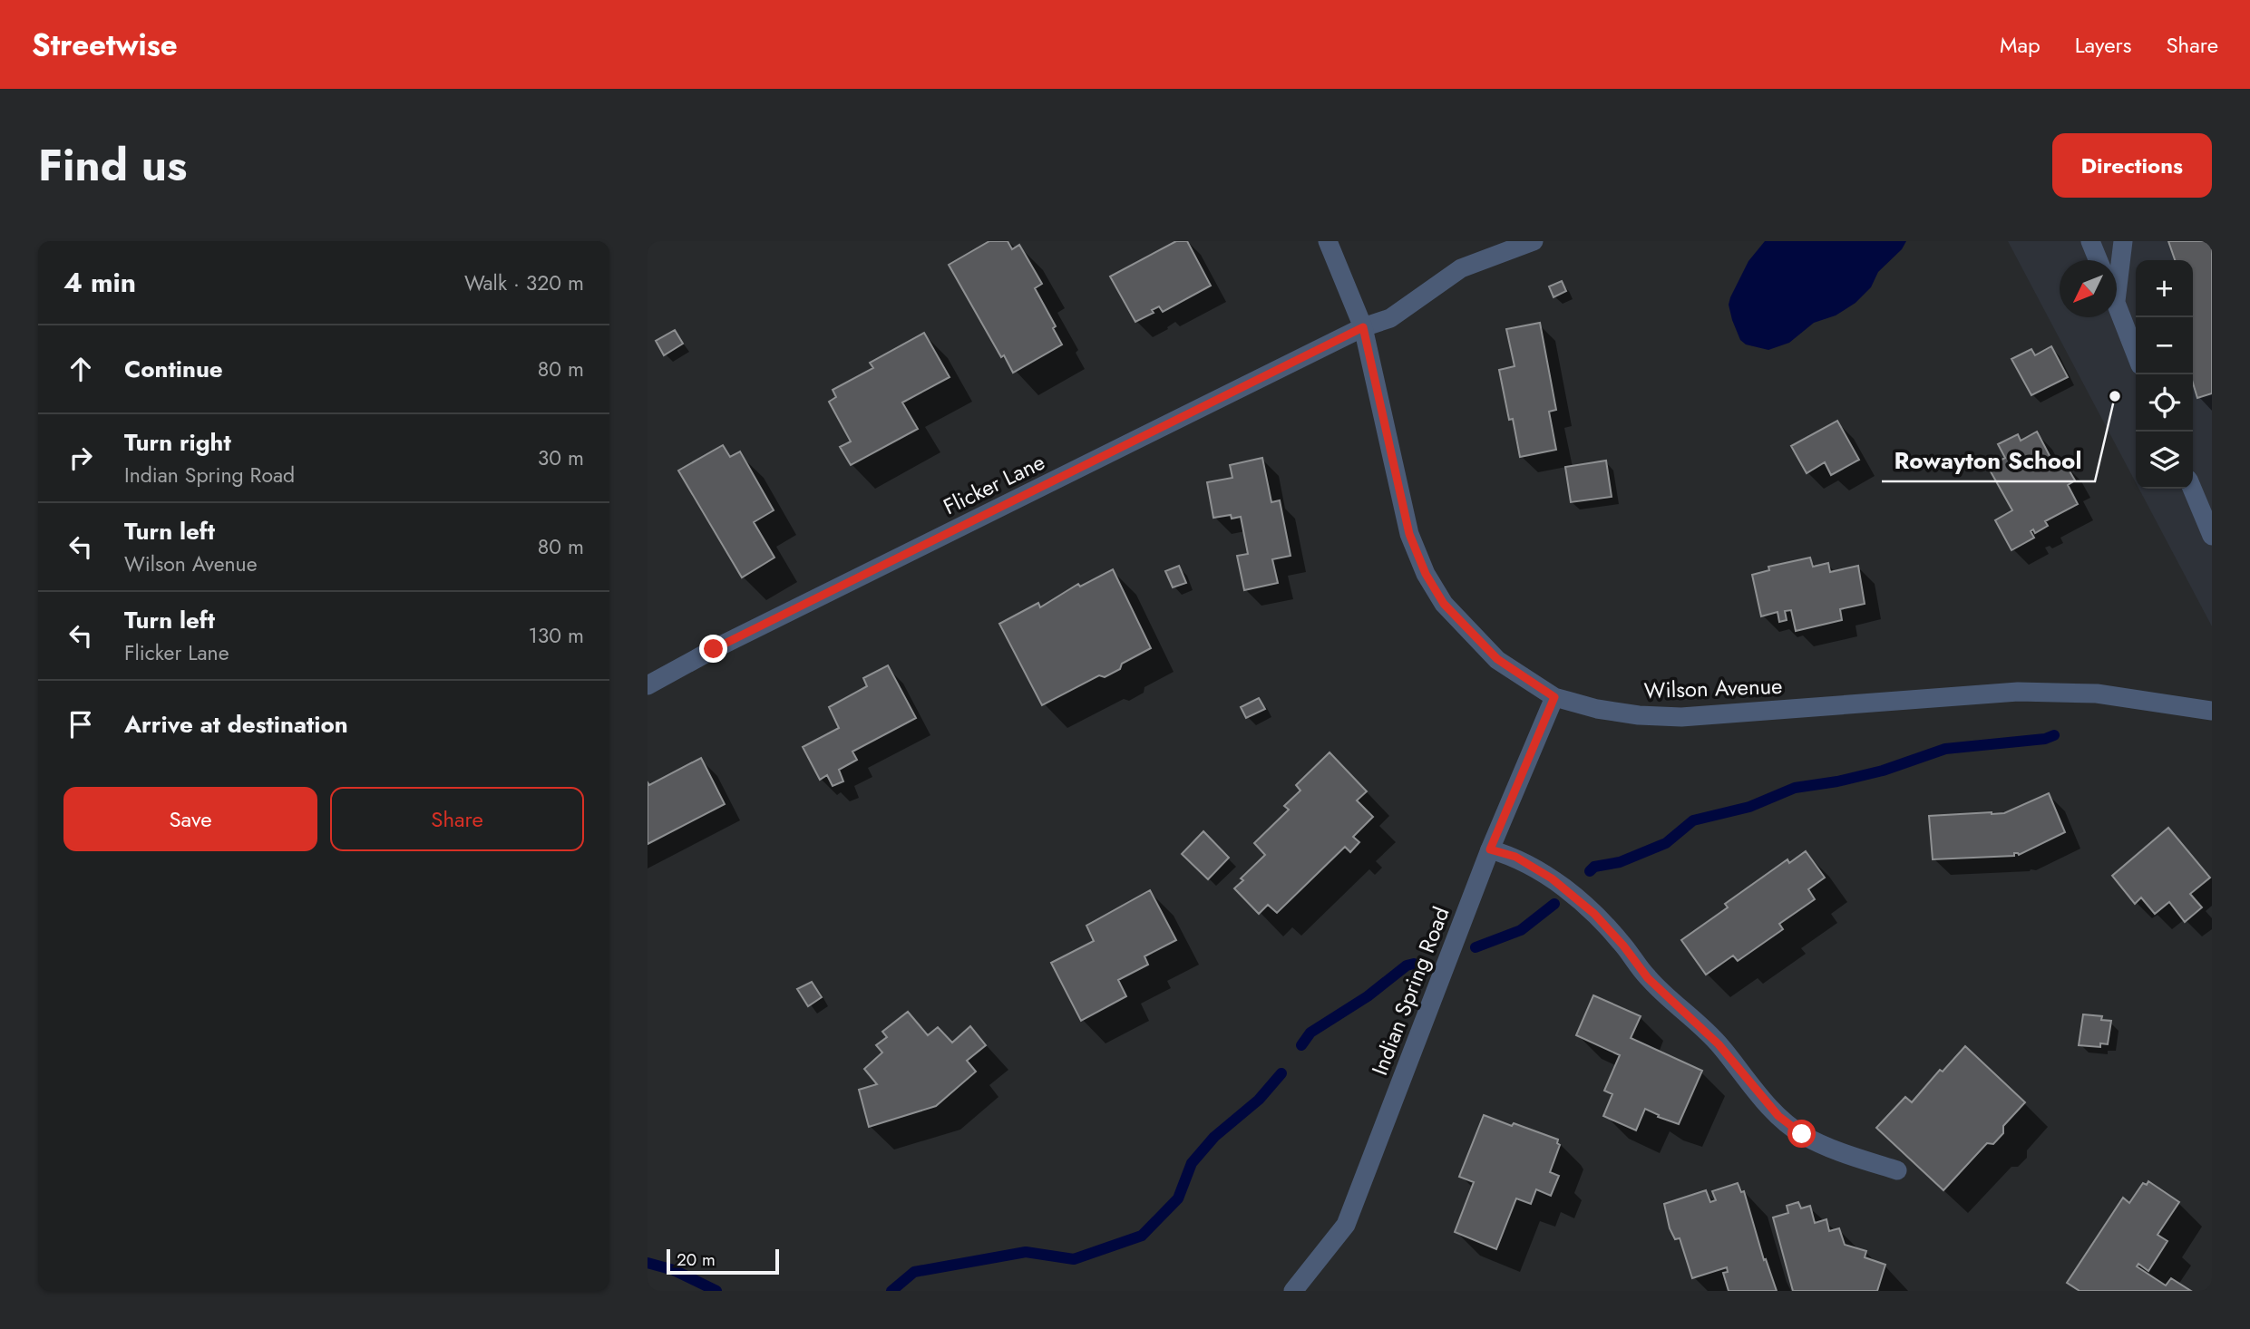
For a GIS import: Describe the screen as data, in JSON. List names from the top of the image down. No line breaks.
{"streets":{"street":["Flicker Lane","Wilson Avenue","Indian Spring Road"]},"crossings":[["Flicker Lane","Wilson Avenue"],["Wilson Avenue","Indian Spring Road"]],"places":["Rowayton School"],"scale_bar":"20 m","north":"bottom left","page":{"header":"Streetwise","nav":["Map","Layers","Share"],"title":"Find us","buttons":["Directions",["Save","Share"]],"heading":["4 min","Walk · 320 m"],"map_buttons":["+","−"],"list":[["Continue","80 m"],["Turn right","Indian Spring Road","30 m"],["Turn left","Wilson Avenue","80 m"],["Turn left","Flicker Lane","130 m"],"Arrive at destination"],"scale":"20 m"}}
